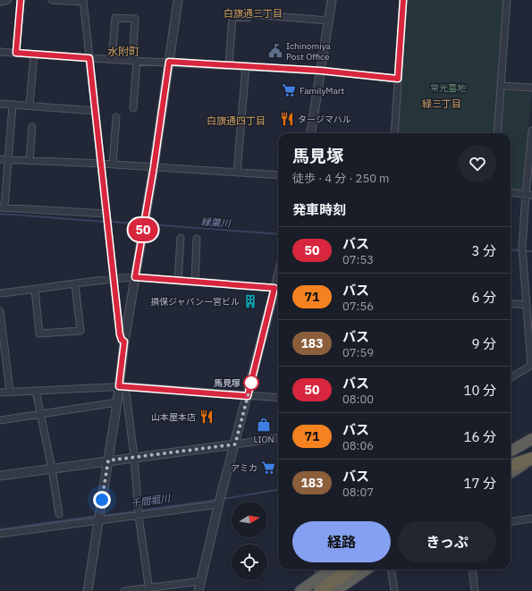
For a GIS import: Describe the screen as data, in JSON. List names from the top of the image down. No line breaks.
{"districts":["白旗通三丁目","水附町","緑三丁目","白旗通四丁目"],"water":["縁葉川","千間堀川"],"parks":["常光墓地"],"places":{"public building":["Ichinomiya Post Office"],"supermarket":["FamilyMart","アミカ"],"restaurant":["タージマハル","山本屋本店"],"building":["損保ジャパン一宮ビル"],"other":["馬見塚"],"shop":["LION"]},"lines":["bus line 50"],"north":"right","page":{"on_map":"50","heading":[["馬見塚","徒歩 · 4 分 · 250 m"],"発車時刻"],"list":[{"mark":"50","name":"バス","note":"07:53","value":"3 分"},{"mark":"71","name":"バス","note":"07:56","value":"6 分"},{"mark":"183","name":"バス","note":"07:59","value":"9 分"},{"mark":"50","name":"バス","note":"08:00","value":"10 分"},{"mark":"71","name":"バス","note":"08:06","value":"16 分"},{"mark":"183","name":"バス","note":"08:07","value":"17 分"}],"buttons":["経路","きっぷ"]}}
